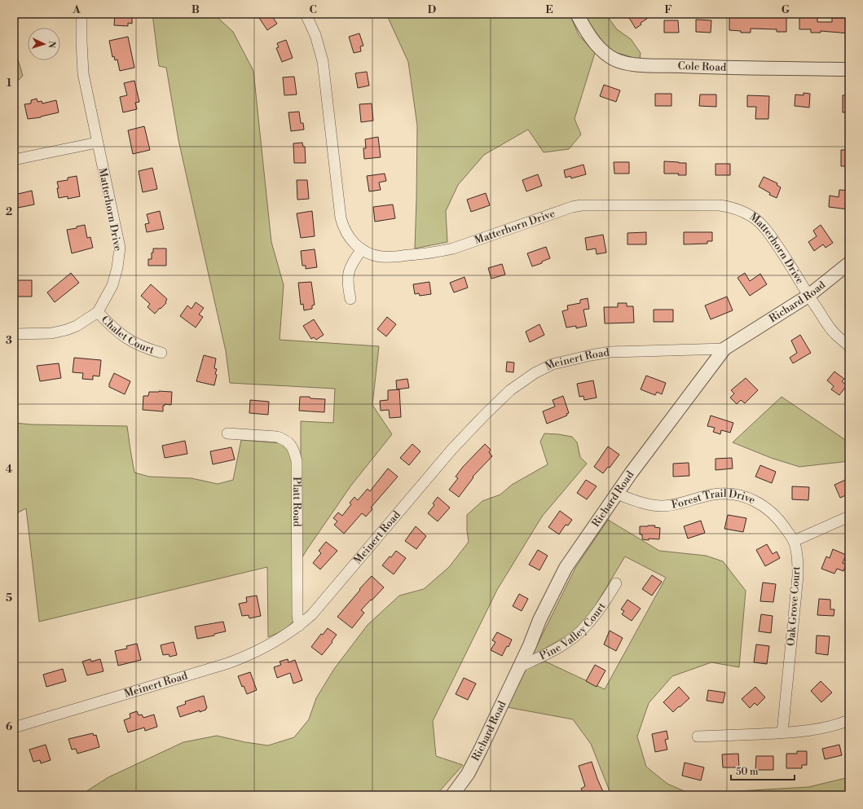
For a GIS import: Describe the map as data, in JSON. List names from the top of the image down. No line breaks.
{"streets":{"street":["Cole Road","Matterhorn Drive","Richard Road","Chalet Court","Meinert Road","Platt Road","Forest Trail Drive","Oak Grove Court","Pine Valley Court"]},"crossings":[["Matterhorn Drive","Richard Road"],["Matterhorn Drive","Chalet Court"],["Richard Road","Meinert Road"],["Richard Road","Forest Trail Drive"],["Richard Road","Pine Valley Court"],["Meinert Road","Platt Road"],["Forest Trail Drive","Oak Grove Court"]],"scale_bar":"50 m","north":"right","grid":{"columns":["A","B","C","D","E","F","G"],"rows":["1","2","3","4","5","6"]}}
